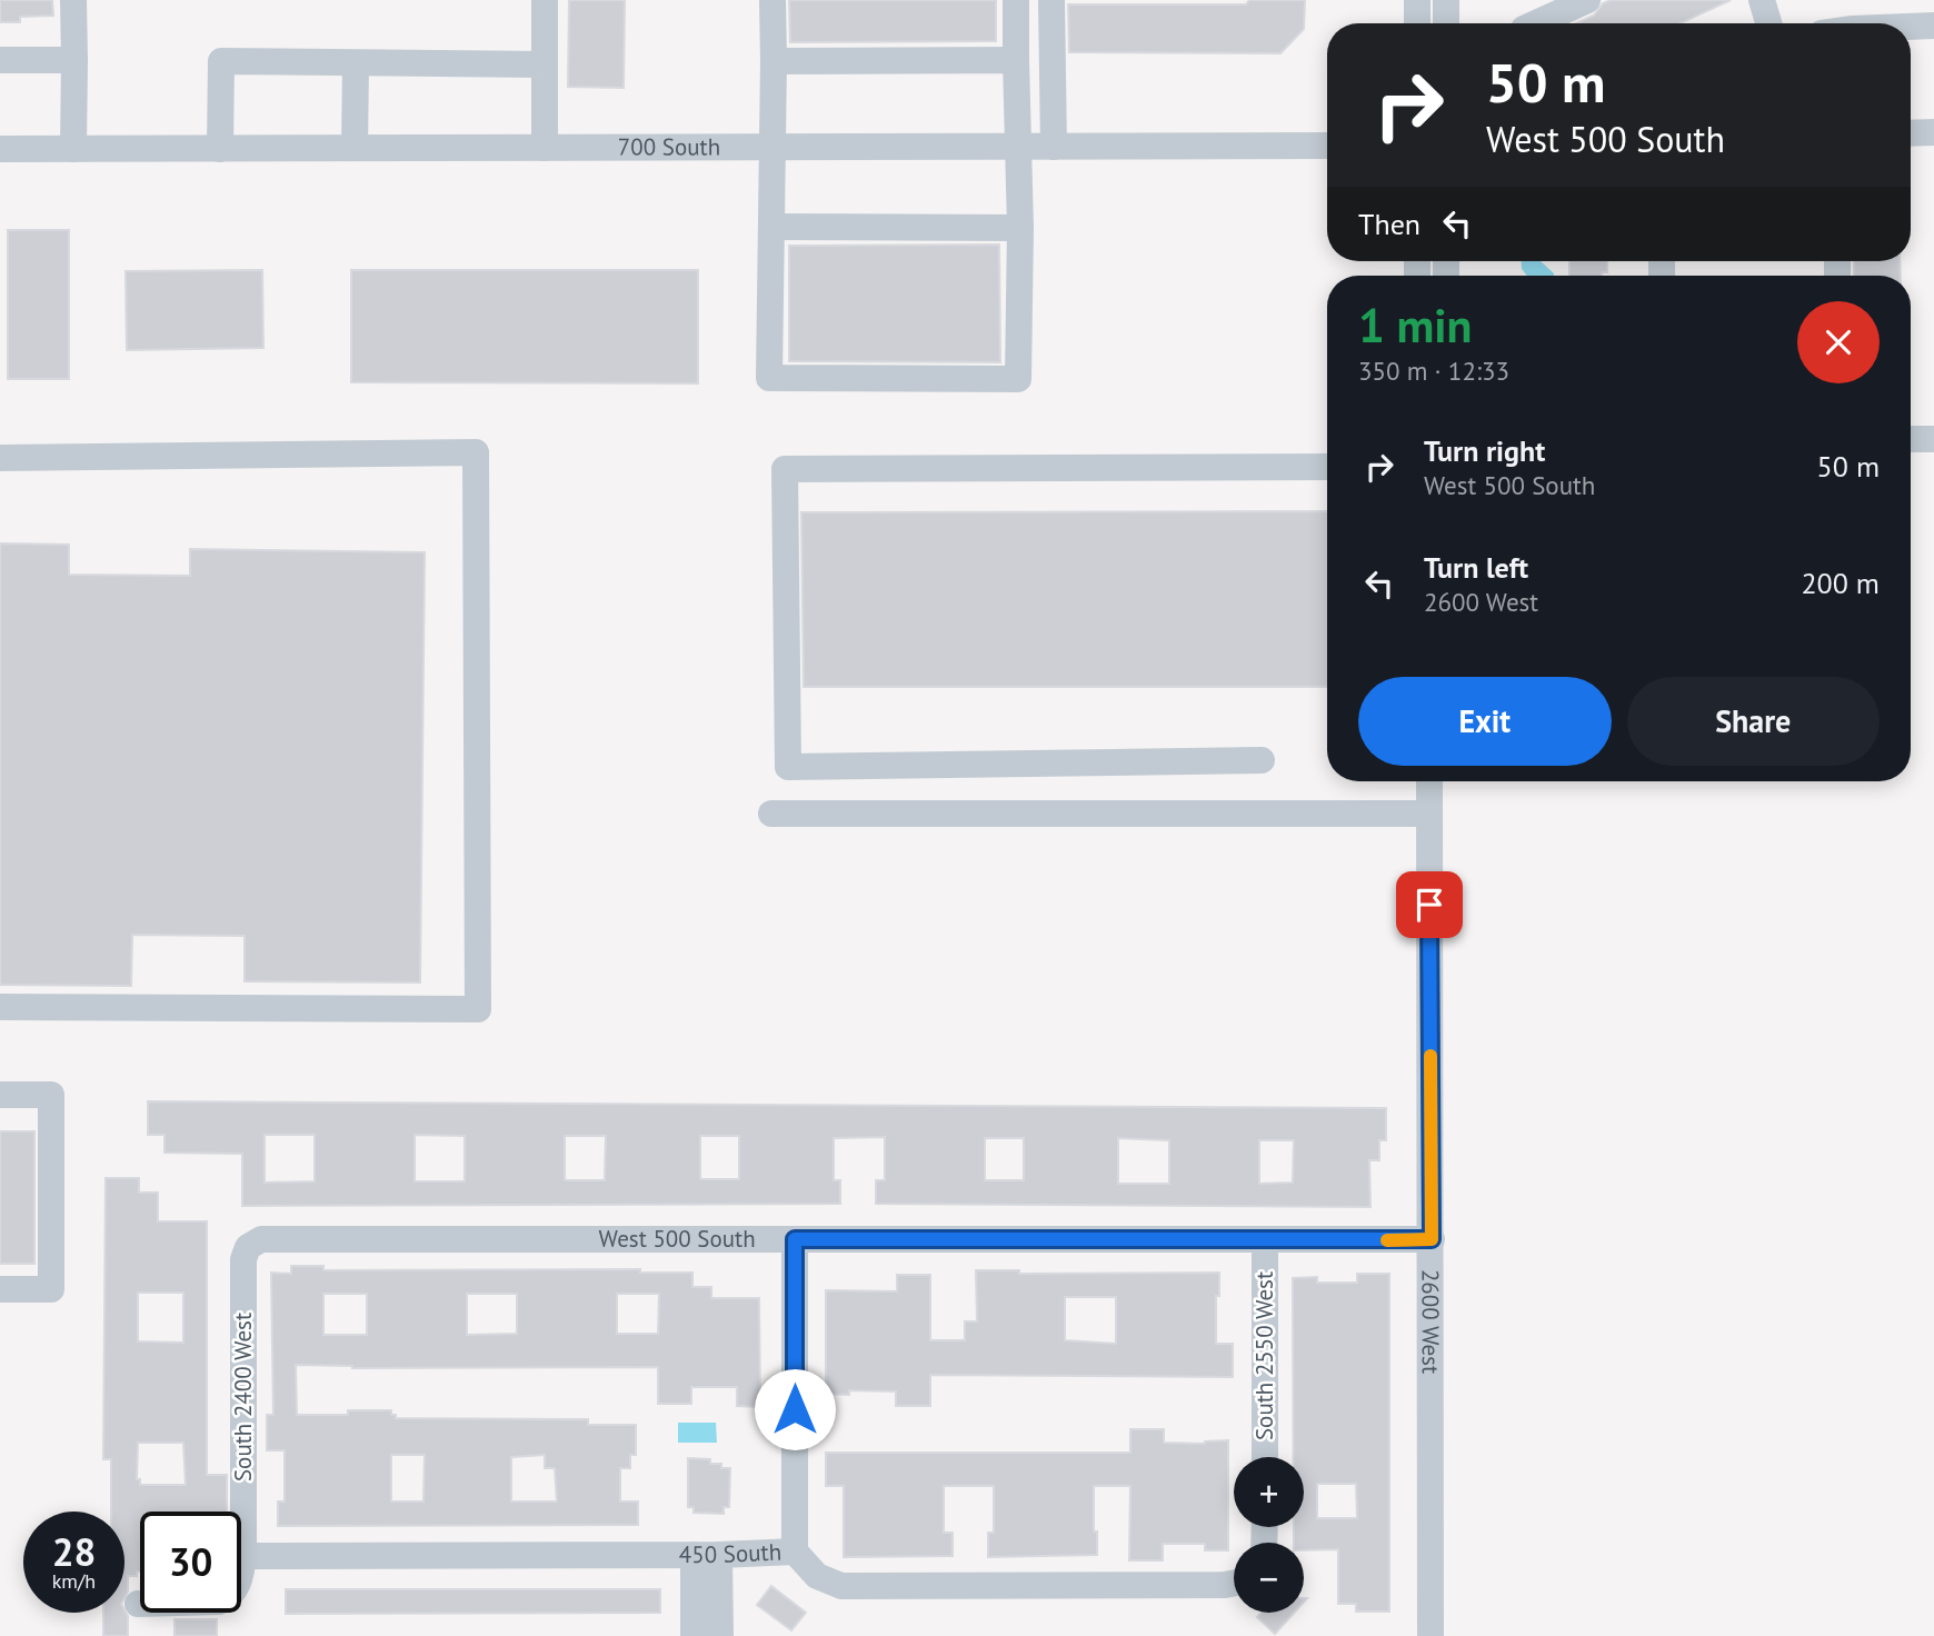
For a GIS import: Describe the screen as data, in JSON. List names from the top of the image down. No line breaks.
{"streets":{"street":["700 South","West 500 South","2600 West","South 2550 West","South 2400 West","450 South"]},"crossings":[["West 500 South","2600 West"],["West 500 South","South 2550 West"],["West 500 South","South 2400 West"],["South 2400 West","450 South"]],"page":{"turn":["50 m","West 500 South"],"then":"Then","heading":["1 min","350 m · 12:33"],"list":[{"name":"Turn right","note":"West 500 South","value":"50 m"},{"name":"Turn left","note":"2600 West","value":"200 m"}],"buttons":["Exit","Share"],"map_buttons":["+","−"],"speed":"28 km/h","limit":"30"}}
